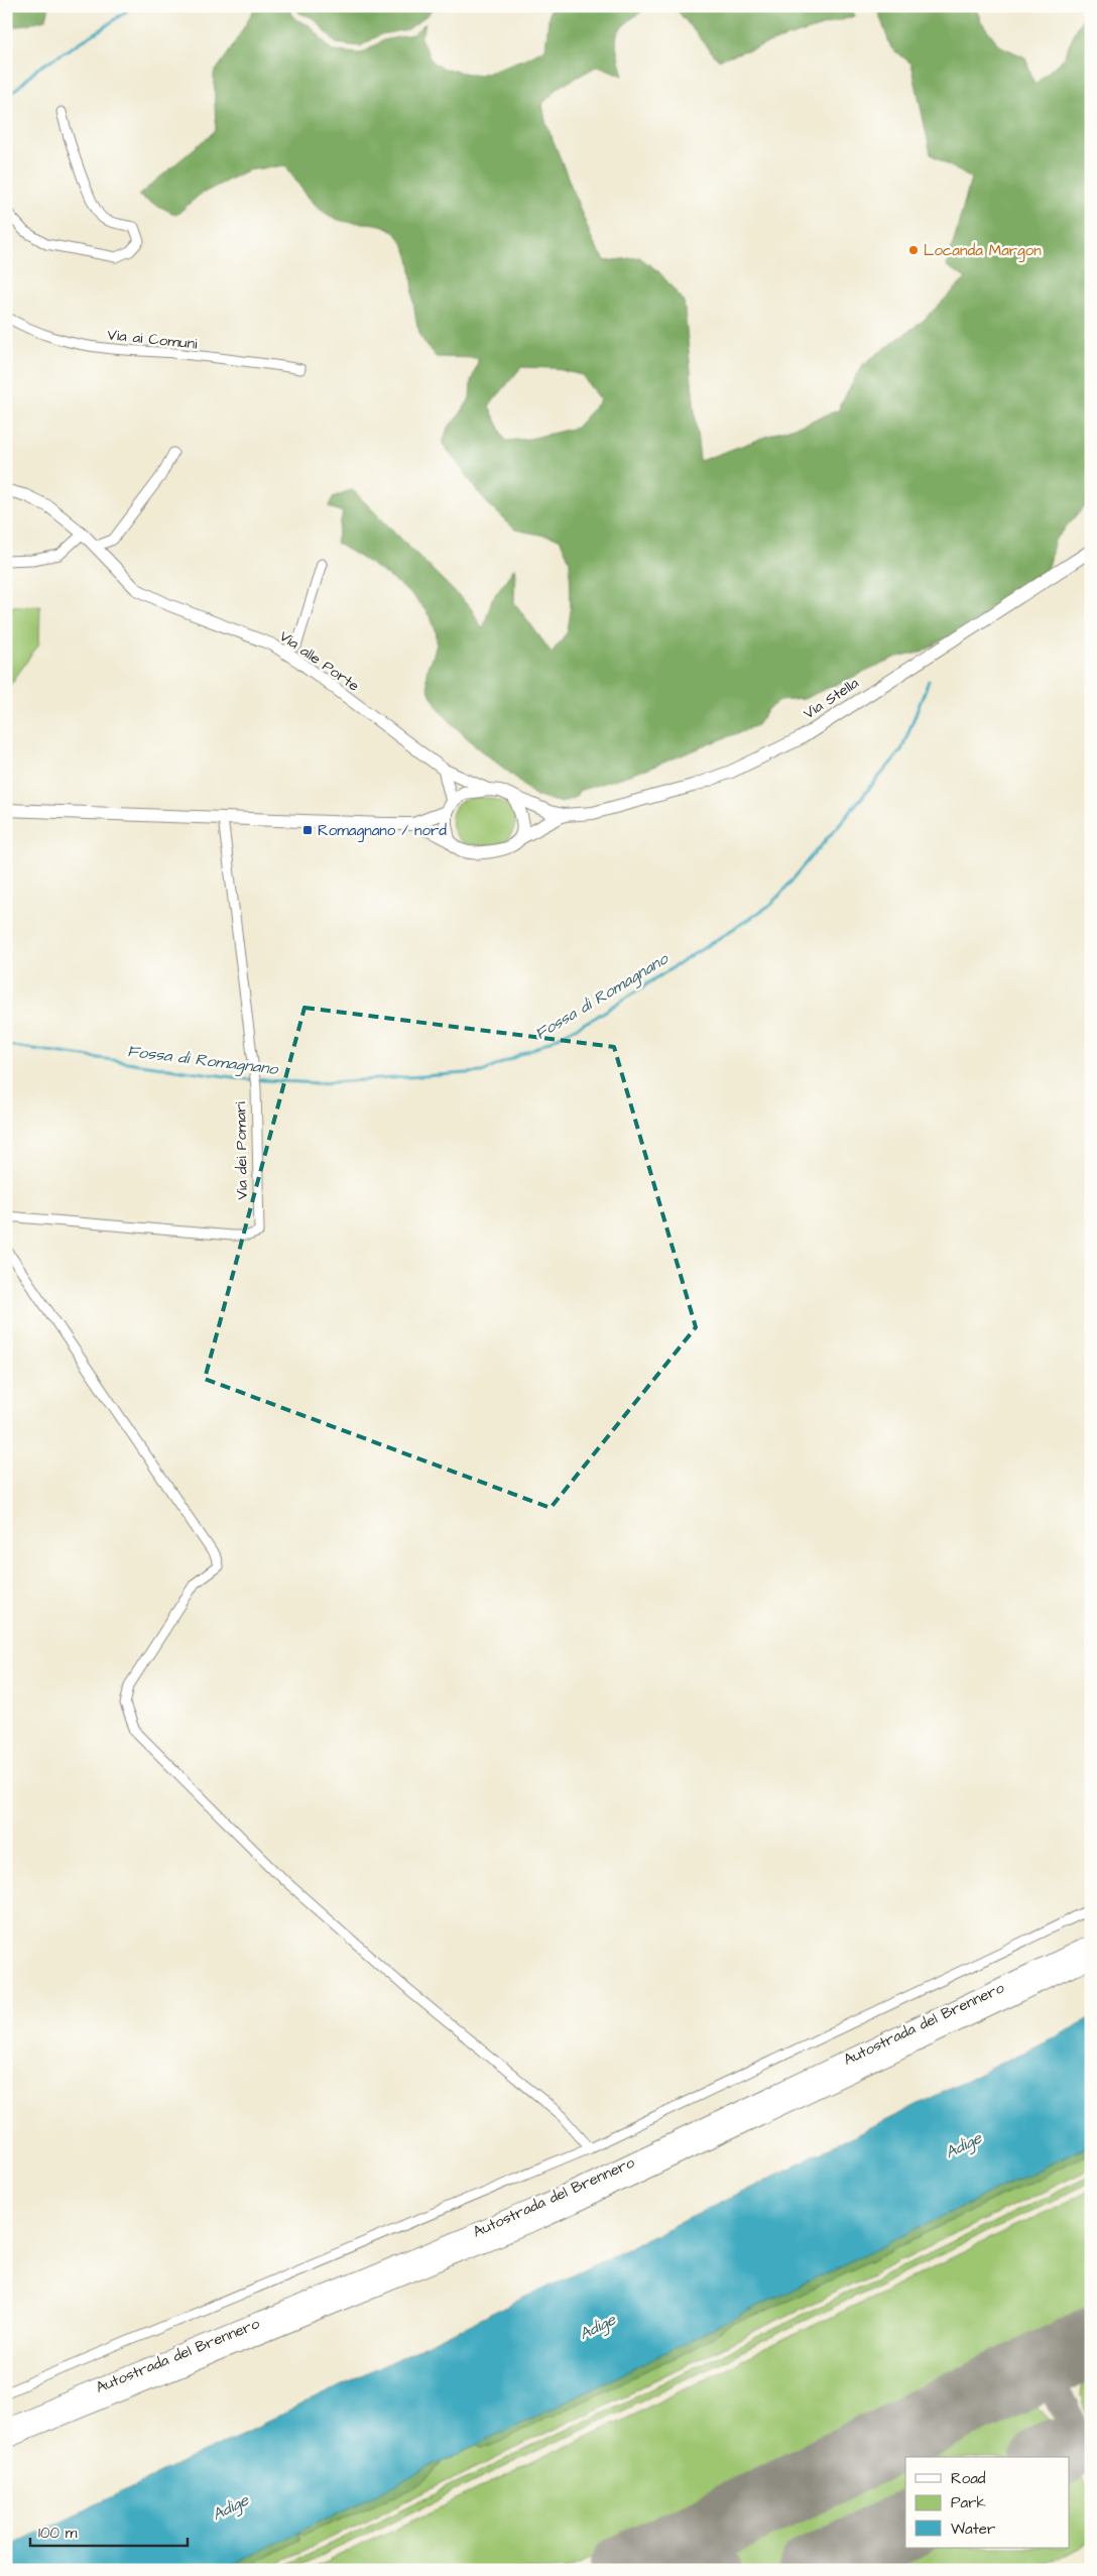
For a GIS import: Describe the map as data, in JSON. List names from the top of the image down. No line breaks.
{"streets":{"highway":["Autostrada del Brennero"],"main road":["Via Stella"],"street":["Via ai Comuni","Via alle Porte","Via dei Pomari"]},"crossings":[["Via alle Porte","Via Stella"]],"water":["Fossa di Romagnano","Adige"],"places":{"other":["Locanda Margon"],"transit":["Romagnano / nord"]},"legend":["Road","Park","Water"],"scale_bar":"100 m"}
